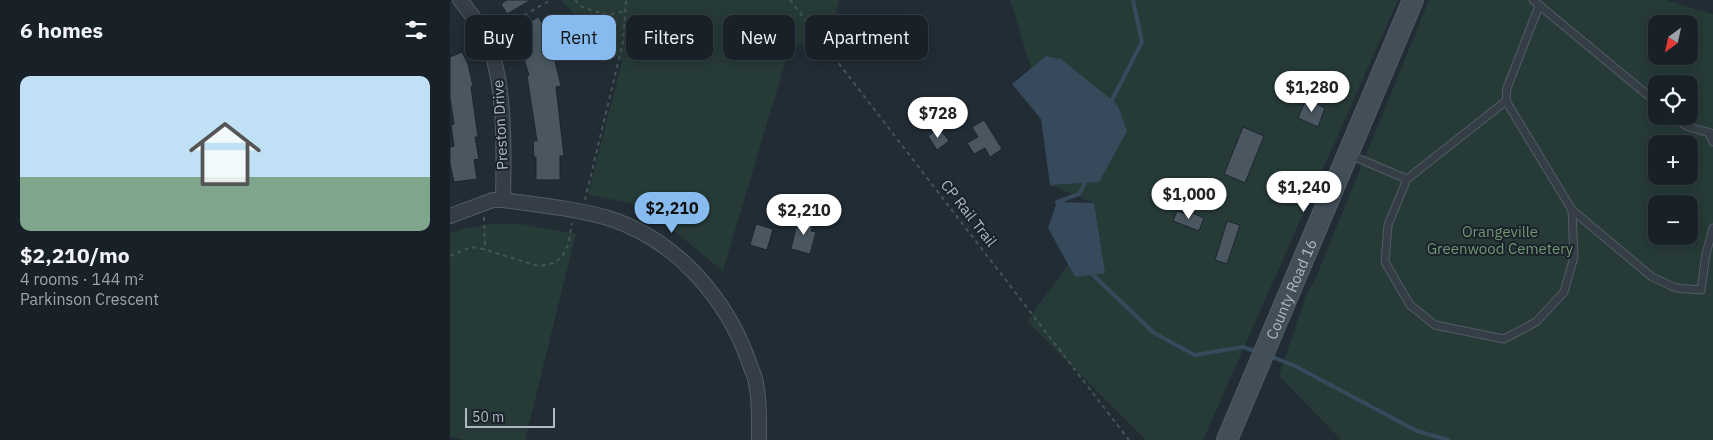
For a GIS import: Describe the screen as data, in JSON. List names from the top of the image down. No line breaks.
{"streets":{"main road":["County Road 16"],"street":["Preston Drive"],"path":["CP Rail Trail"]},"parks":["Orangeville Greenwood Cemetery"],"scale_bar":"50 m","north":"bottom left","page":{"heading":"6 homes","map_buttons":["+","−"],"chip":["Buy","Rent","Filters","New","Apartment"],"list":[{"name":"$2,210/mo","note":"4 rooms · 144 m² · Parkinson Crescent"}],"price":["$1,280","$728","$1,240","$1,000","$2,210","$2,210"],"scale":"50 m"}}
